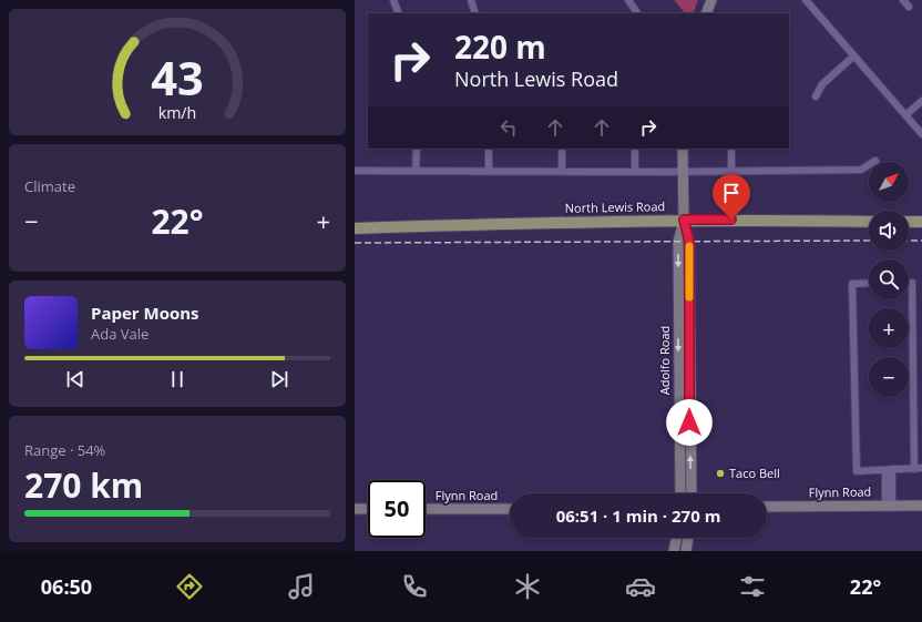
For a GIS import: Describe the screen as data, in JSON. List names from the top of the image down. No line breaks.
{"streets":{"main road":["North Lewis Road","Adolfo Road","Flynn Road"]},"crossings":[["North Lewis Road","Adolfo Road"]],"places":["Taco Bell"],"north":"top right","page":{"turn":["220 m","North Lewis Road"],"tile":["Climate",["Range · 54%","270 km"]],"map_buttons":["+","−"],"heat":["−","22°","+"],"song":["Paper Moons","Ada Vale"],"limit":"50","trip":"06:51 · 1 min · 270 m","tabs":["06:50","22°"],"gauge":["43","km/h"]}}
